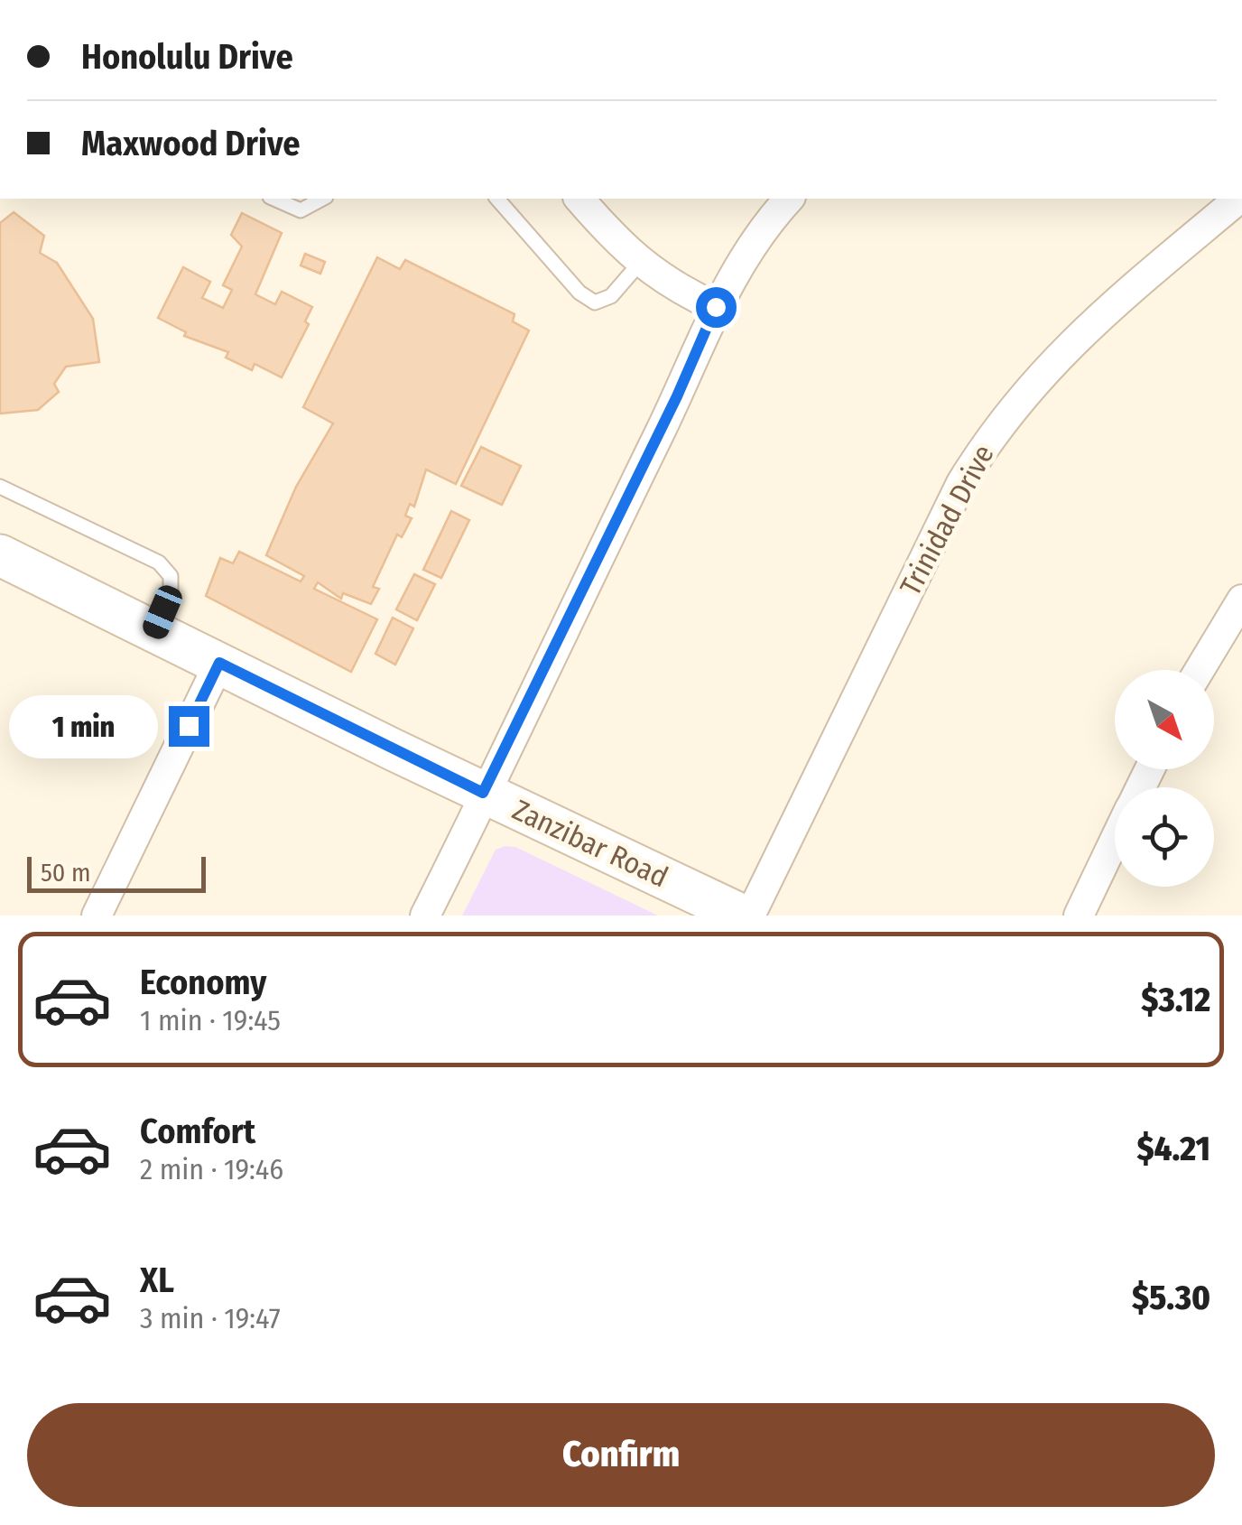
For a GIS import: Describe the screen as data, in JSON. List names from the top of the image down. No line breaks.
{"streets":{"street":["Trinidad Drive","Zanzibar Road"]},"crossings":[["Trinidad Drive","Zanzibar Road"]],"scale_bar":"50 m","north":"bottom right","page":{"banner":["Honolulu Drive","Maxwood Drive"],"bubble":"1 min","scale":"50 m","list":[{"name":"Economy","note":"1 min · 19:45","value":"$3.12"},{"name":"Comfort","note":"2 min · 19:46","value":"$4.21"},{"name":"XL","note":"3 min · 19:47","value":"$5.30"}],"buttons":"Confirm"}}
